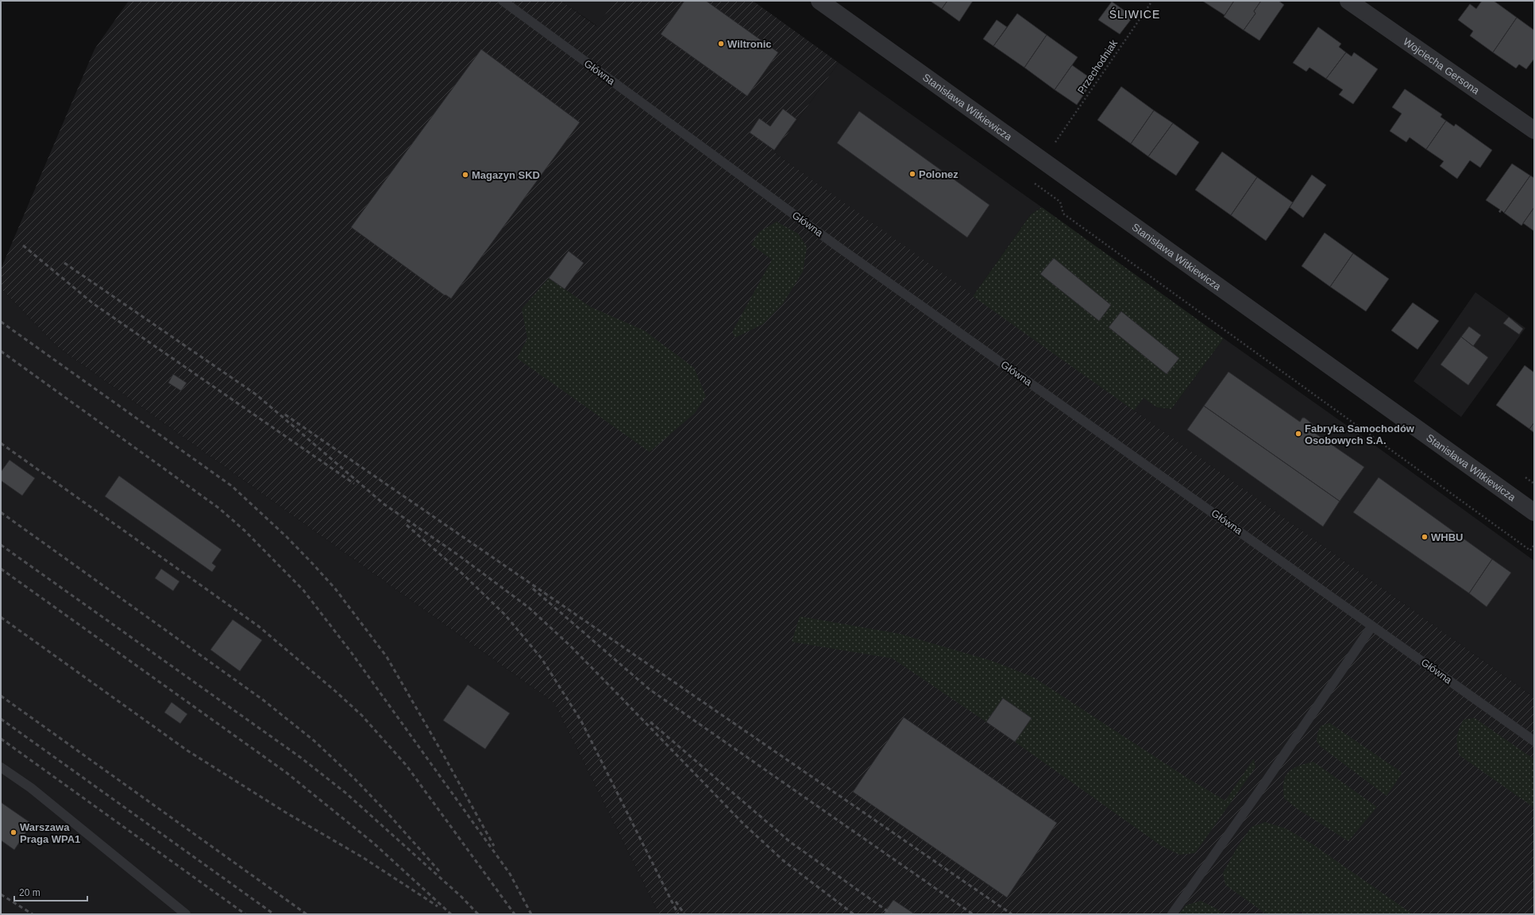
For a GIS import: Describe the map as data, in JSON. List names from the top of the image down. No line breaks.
{"streets":{"street":["Wojciecha Gersona","Stanisława Witkiewicza"],"lane":["Główna"],"path":["Przechodniak"]},"districts":["ŚLIWICE"],"places":["Wiltronic","Polonez","Magazyn SKD","Fabryka Samochodów Osobowych S.A.","WHBU","Warszawa Praga WPA1"],"scale_bar":"20 m"}
